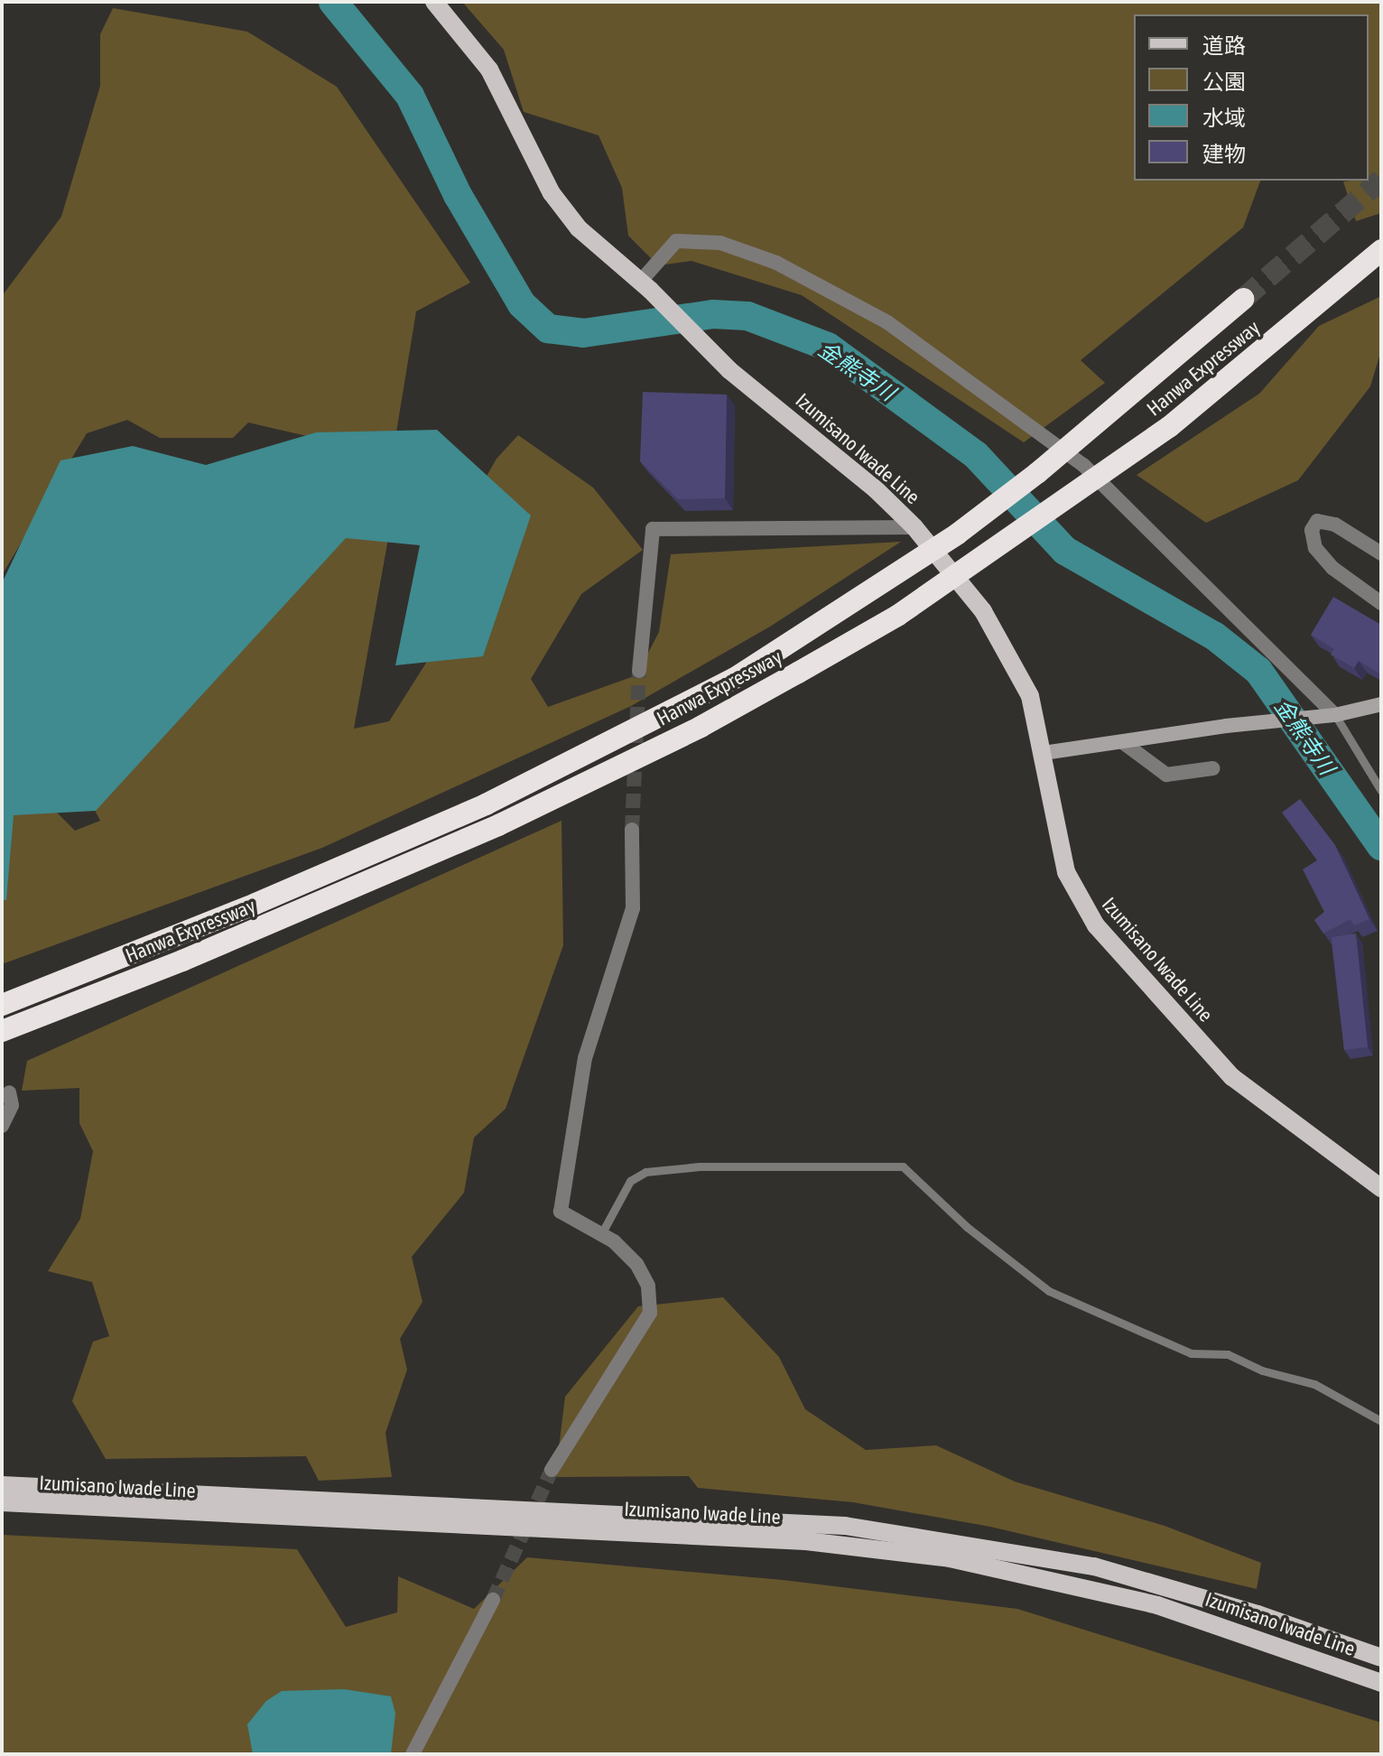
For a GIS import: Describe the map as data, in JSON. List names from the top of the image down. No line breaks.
{"streets":{"highway":["Hanwa Expressway"],"main road":["Izumisano Iwade Line"]},"water":["金熊寺川"],"legend":["道路","公園","水域","建物"]}
